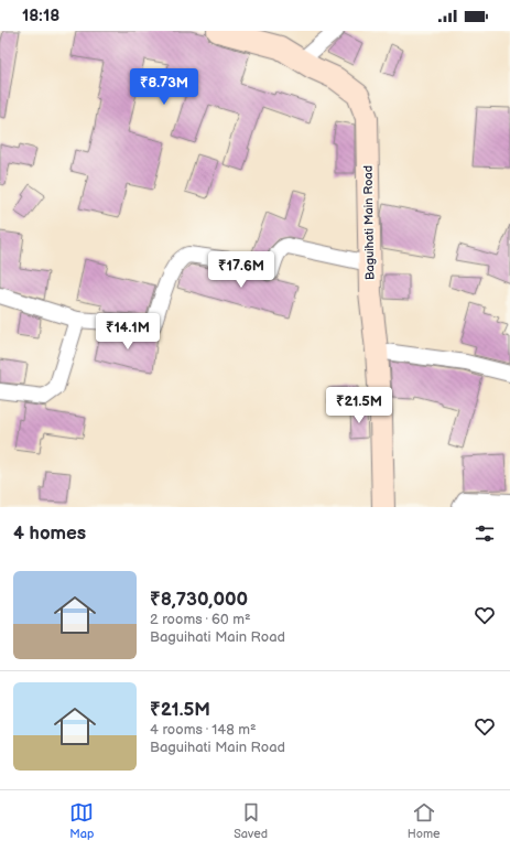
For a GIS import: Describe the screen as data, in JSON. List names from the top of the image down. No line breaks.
{"streets":{"street":["Baguihati Main Road"]},"page":{"status":"18:18","price":["₹8.73M","₹17.6M","₹14.1M","₹21.5M"],"heading":"4 homes","list":[{"name":"₹8,730,000","note":"2 rooms · 60 m² · Baguihati Main Road"},{"name":"₹21.5M","note":"4 rooms · 148 m² · Baguihati Main Road"}],"tabs":["Map","Saved","Home"]}}
